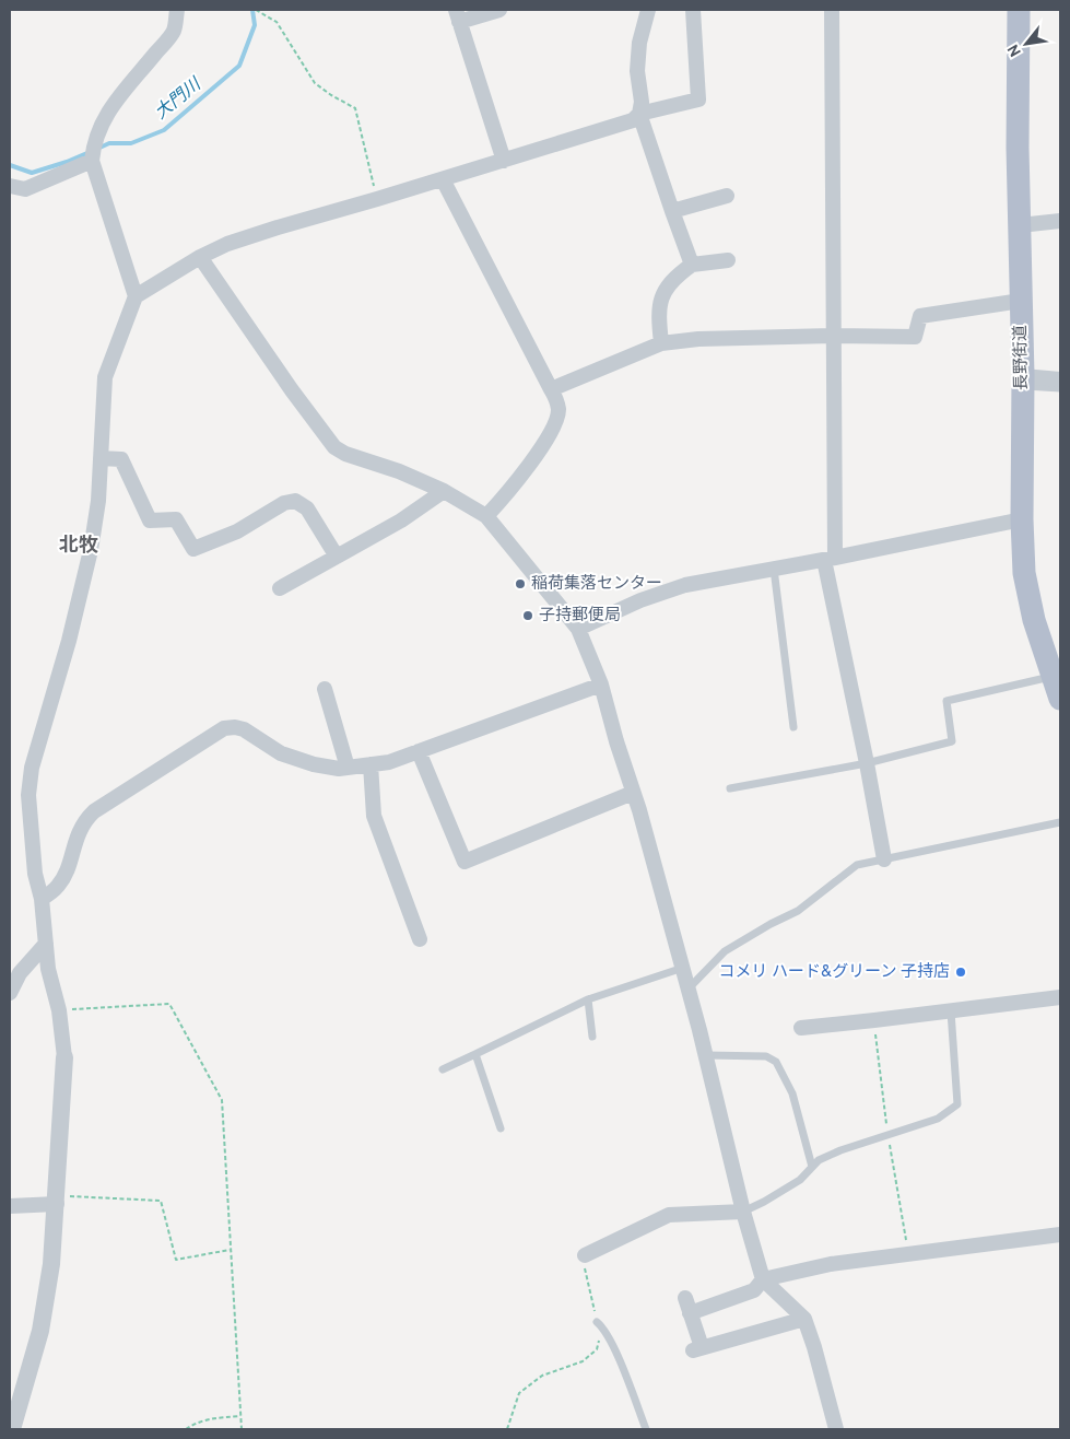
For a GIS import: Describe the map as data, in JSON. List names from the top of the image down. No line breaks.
{"streets":{"main road":["長野街道"]},"districts":["北牧"],"water":["大門川"],"places":["稲荷集落センター","子持郵便局","コメリ ハード&グリーン 子持店"],"north":"bottom left"}
